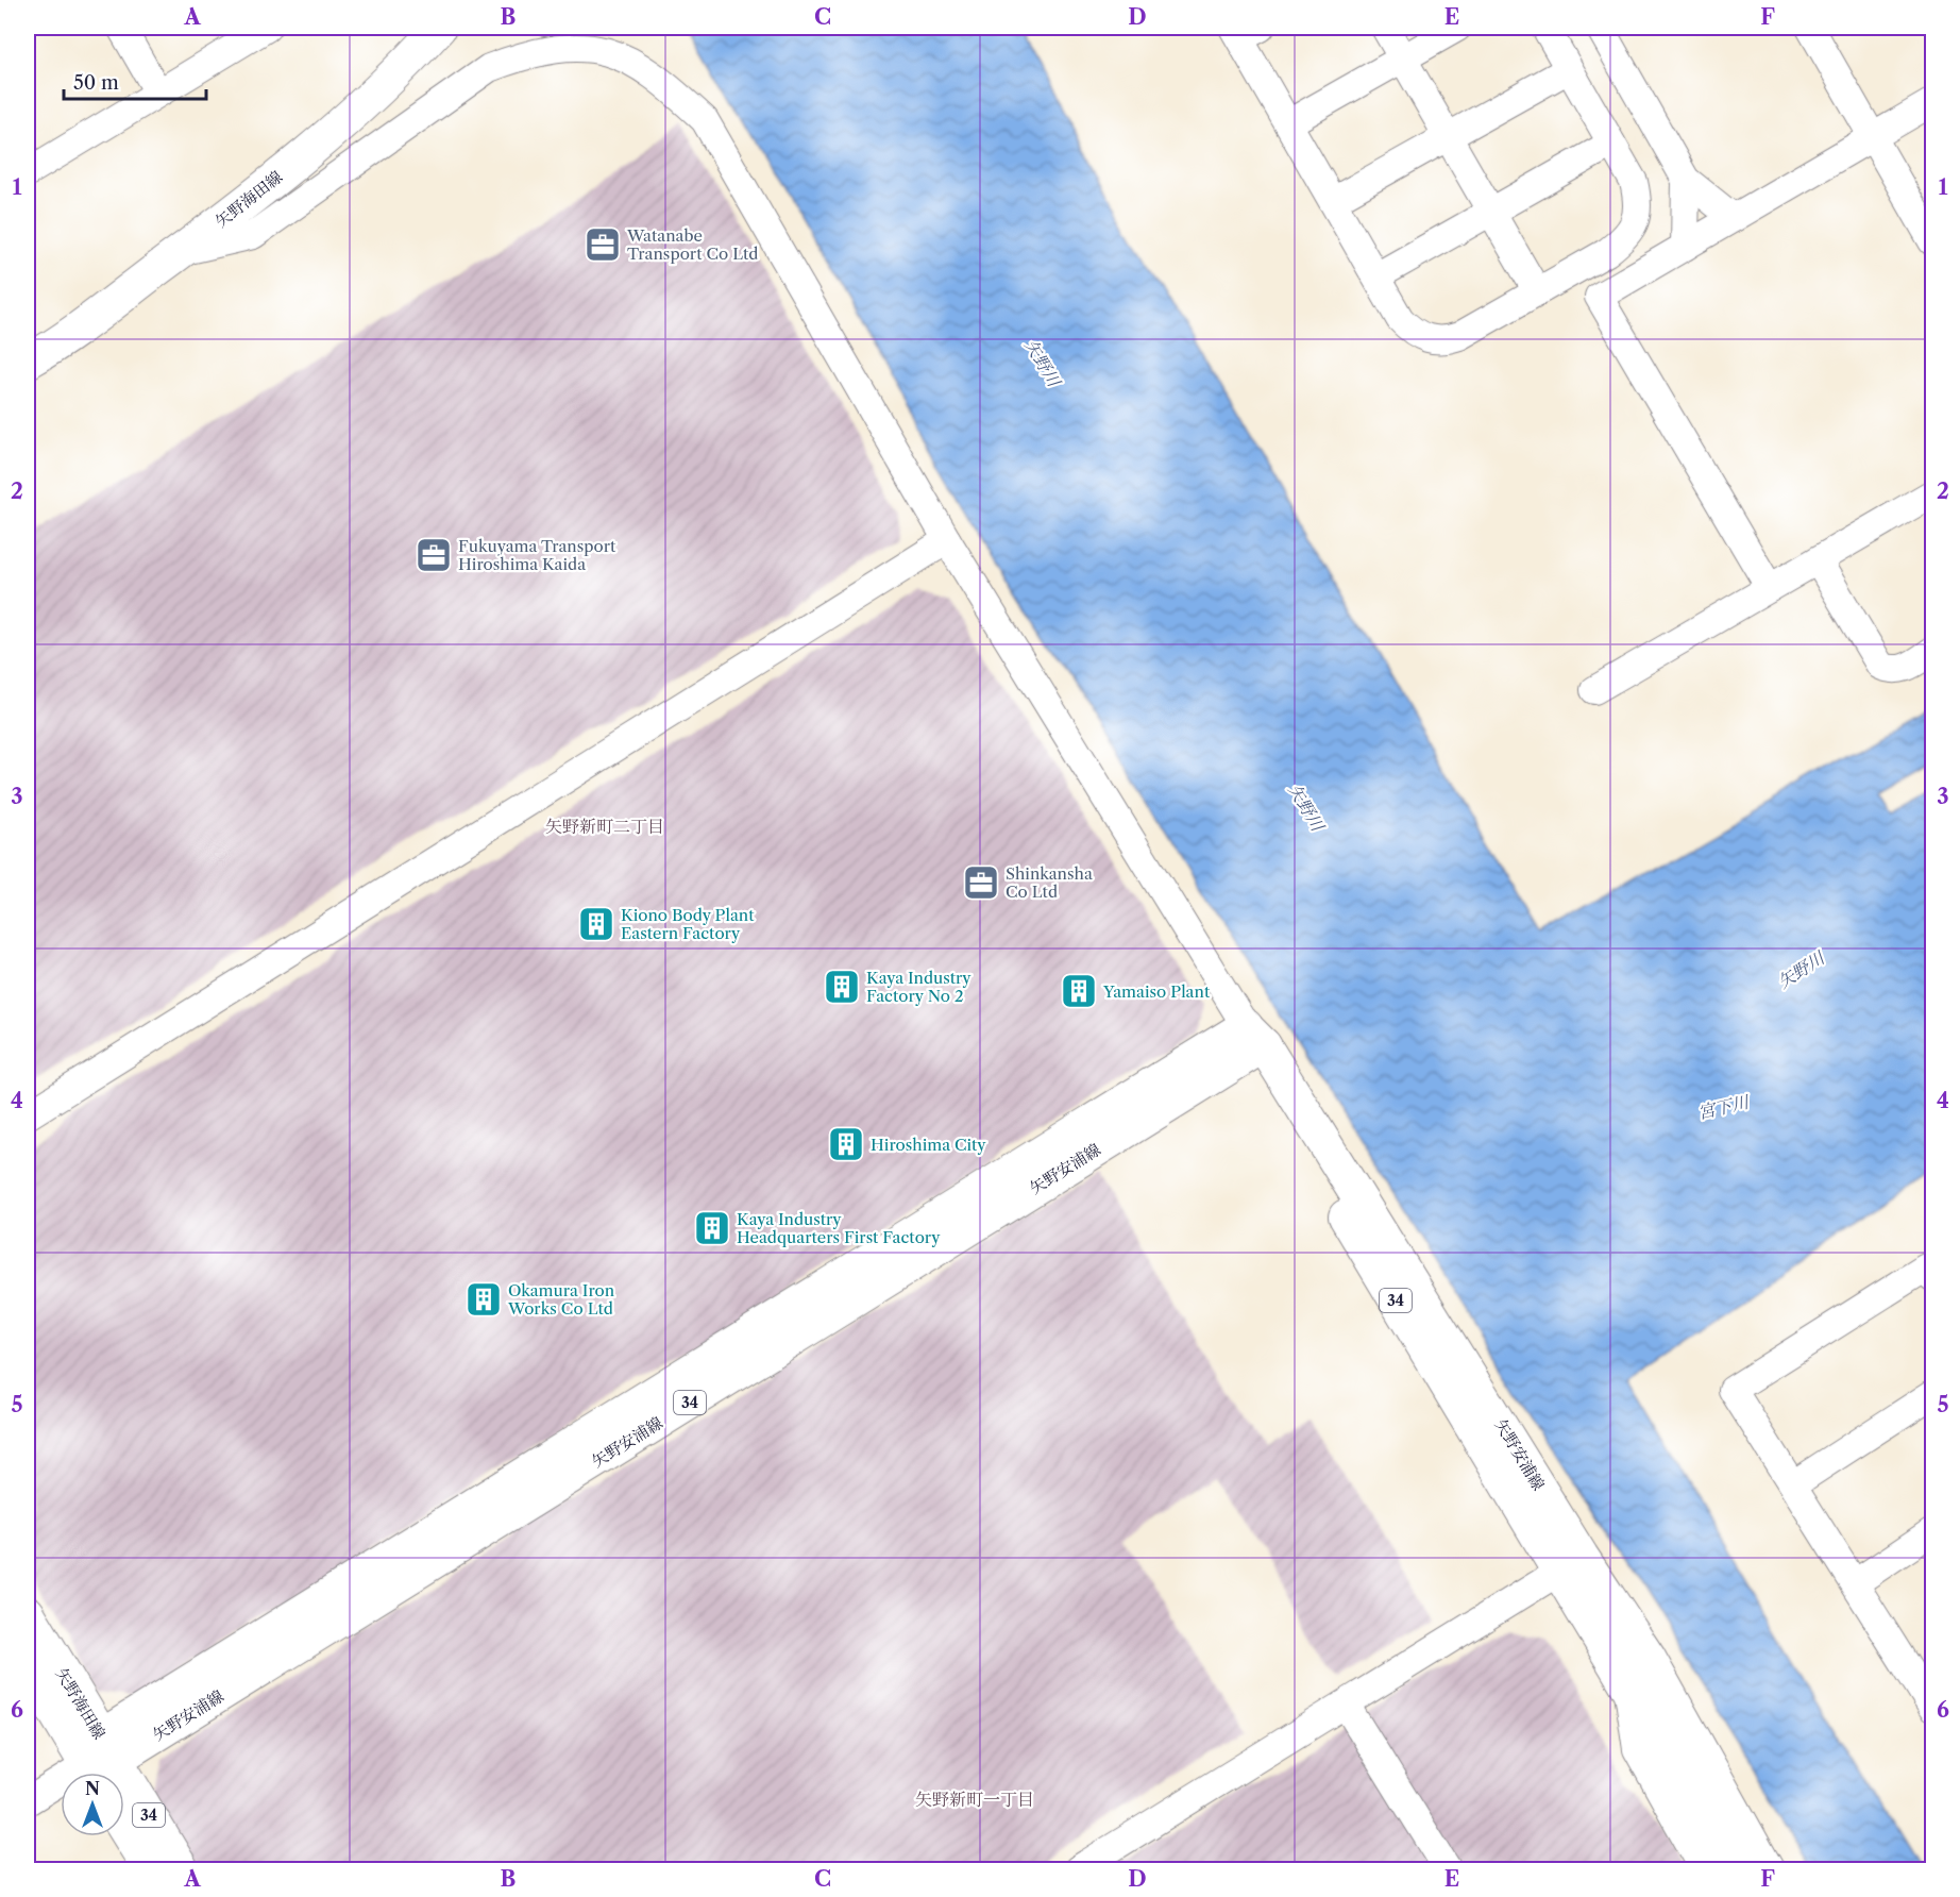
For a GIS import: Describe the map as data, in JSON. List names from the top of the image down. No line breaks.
{"streets":{"main road":["矢野海田線","矢野安浦線","34"]},"crossings":[["矢野海田線","矢野安浦線"],["矢野海田線","34"],["矢野安浦線","34"]],"districts":["矢野新町二丁目","矢野新町一丁目"],"water":["矢野川","宮下川"],"places":{"office":["Watanabe Transport Co Ltd","Fukuyama Transport Hiroshima Kaida","Shinkansha Co Ltd"],"building":["Kiono Body Plant Eastern Factory","Kaya Industry Factory No 2","Yamaiso Plant","Hiroshima City","Kaya Industry Headquarters First Factory","Okamura Iron Works Co Ltd"]},"scale_bar":"50 m","north":"top","grid":{"columns":["A","B","C","D","E","F"],"rows":["1","2","3","4","5","6"]}}
